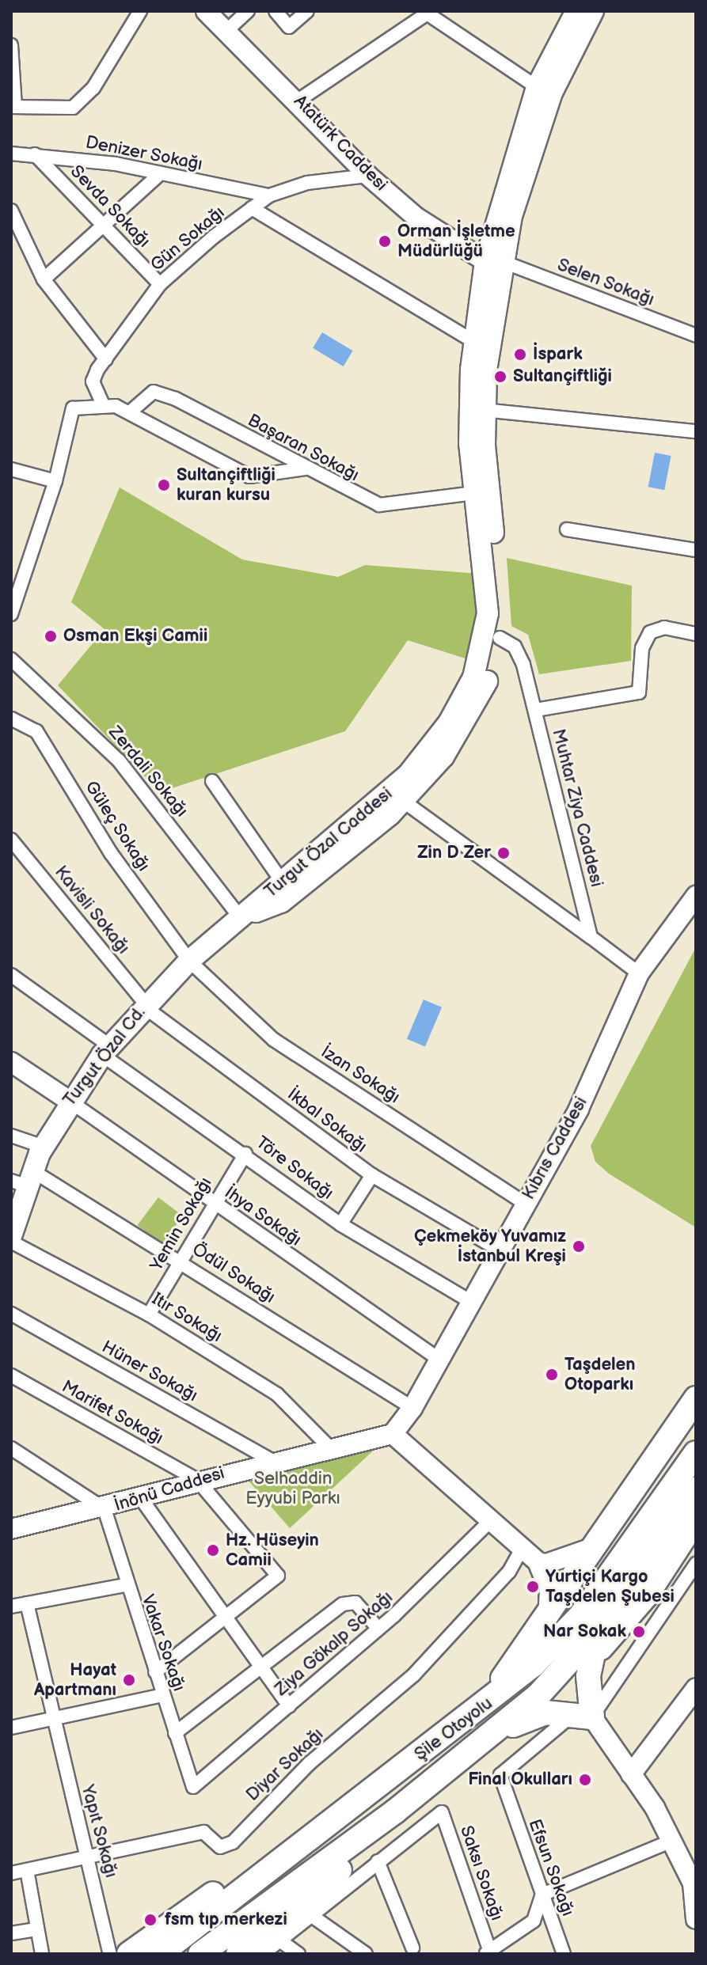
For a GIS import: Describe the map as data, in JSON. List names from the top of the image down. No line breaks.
{"streets":{"highway":["Şile Otoyolu"],"main road":["Turgut Özal Caddesi","Turgut Özal Cd."],"street":["Atatürk Caddesi","Denizer Sokağı","Sevda Sokağı","Gün Sokağı","Selen Sokağı","Başaran Sokağı","Zerdali Sokağı","Muhtar Ziya Caddesi","Güleç Sokağı","Kavisli Sokağı","İzan Sokağı","İkbal Sokağı","Kıbrıs Caddesi","Töre Sokağı","İhya Sokağı","Yemin Sokağı","Ödül Sokağı","Itır Sokağı","Hüner Sokağı","Marifet Sokağı","İnönü Caddesi","Vakar Sokağı","Ziya Gökalp Sokağı","Diyar Sokağı","Yapıt Sokağı","Efsun Sokağı","Saksı Sokağı"]},"crossings":[["Atatürk Caddesi","Gün Sokağı"],["Atatürk Caddesi","Selen Sokağı"],["Atatürk Caddesi","Turgut Özal Caddesi"],["Denizer Sokağı","Sevda Sokağı"],["Denizer Sokağı","Gün Sokağı"],["Sevda Sokağı","Gün Sokağı"],["Selen Sokağı","Turgut Özal Caddesi"],["Başaran Sokağı","Turgut Özal Caddesi"],["Zerdali Sokağı","Turgut Özal Caddesi"],["Zerdali Sokağı","Turgut Özal Cd."],["Muhtar Ziya Caddesi","Turgut Özal Caddesi"],["Güleç Sokağı","Turgut Özal Cd."],["Güleç Sokağı","İzan Sokağı"],["Turgut Özal Caddesi","Turgut Özal Cd."],["Kavisli Sokağı","Turgut Özal Cd."],["Kavisli Sokağı","İkbal Sokağı"],["Turgut Özal Cd.","İzan Sokağı"],["Turgut Özal Cd.","İkbal Sokağı"],["Turgut Özal Cd.","Töre Sokağı"],["Turgut Özal Cd.","İhya Sokağı"],["Turgut Özal Cd.","Ödül Sokağı"],["İzan Sokağı","Kıbrıs Caddesi"],["İkbal Sokağı","Kıbrıs Caddesi"],["Kıbrıs Caddesi","Töre Sokağı"],["Kıbrıs Caddesi","İhya Sokağı"],["Kıbrıs Caddesi","Ödül Sokağı"],["Kıbrıs Caddesi","İnönü Caddesi"],["Töre Sokağı","Yemin Sokağı"],["İhya Sokağı","Yemin Sokağı"],["Yemin Sokağı","Ödül Sokağı"],["Yemin Sokağı","Itır Sokağı"],["Itır Sokağı","İnönü Caddesi"],["Hüner Sokağı","İnönü Caddesi"],["Marifet Sokağı","İnönü Caddesi"],["İnönü Caddesi","Vakar Sokağı"],["Vakar Sokağı","Ziya Gökalp Sokağı"],["Diyar Sokağı","Yapıt Sokağı"]],"parks":["Selhaddin Eyyubi Parkı"],"places":["Orman İşletme Müdürlüğü","İspark","Sultançiftliği","Sultançiftliği kuran kursu","Osman Ekşi Camii","Zin D Zer","Çekmeköy Yuvamız İstanbul Kreşi","Taşdelen Otoparkı","Hz. Hüseyin Camii","Yurtiçi Kargo Taşdelen Şubesi","Nar Sokak","Hayat Apartmanı","Final Okulları","fsm tıp merkezi"]}
